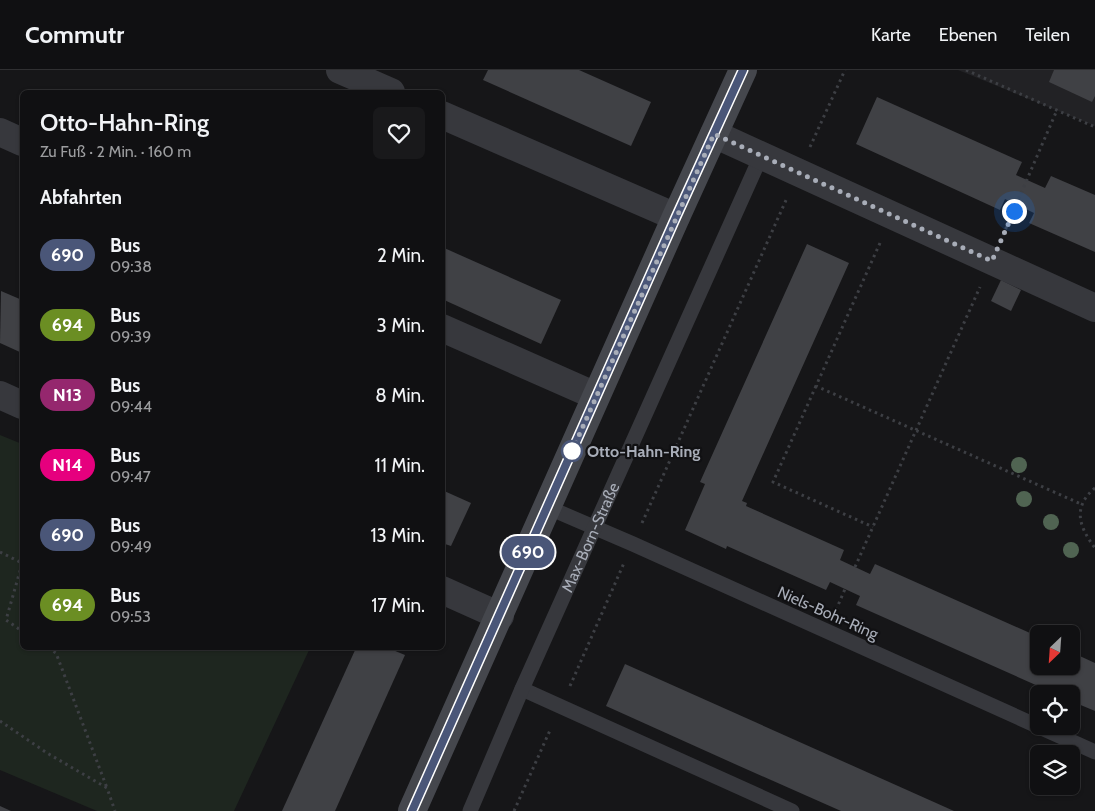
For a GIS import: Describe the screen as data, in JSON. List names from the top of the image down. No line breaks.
{"streets":{"lane":["Max-Born-Straße","Niels-Bohr-Ring"]},"crossings":[["Max-Born-Straße","Niels-Bohr-Ring"]],"places":["Otto-Hahn-Ring"],"lines":["bus line 690"],"north":"bottom left","page":{"header":"Commutr","nav":["Karte","Ebenen","Teilen"],"on_map":"690","heading":[["Otto-Hahn-Ring","Zu Fuß · 2 Min. · 160 m"],"Abfahrten"],"list":[{"mark":"690","name":"Bus","note":"09:38","value":"2 Min."},{"mark":"694","name":"Bus","note":"09:39","value":"3 Min."},{"mark":"N13","name":"Bus","note":"09:44","value":"8 Min."},{"mark":"N14","name":"Bus","note":"09:47","value":"11 Min."},{"mark":"690","name":"Bus","note":"09:49","value":"13 Min."},{"mark":"694","name":"Bus","note":"09:53","value":"17 Min."}]}}
